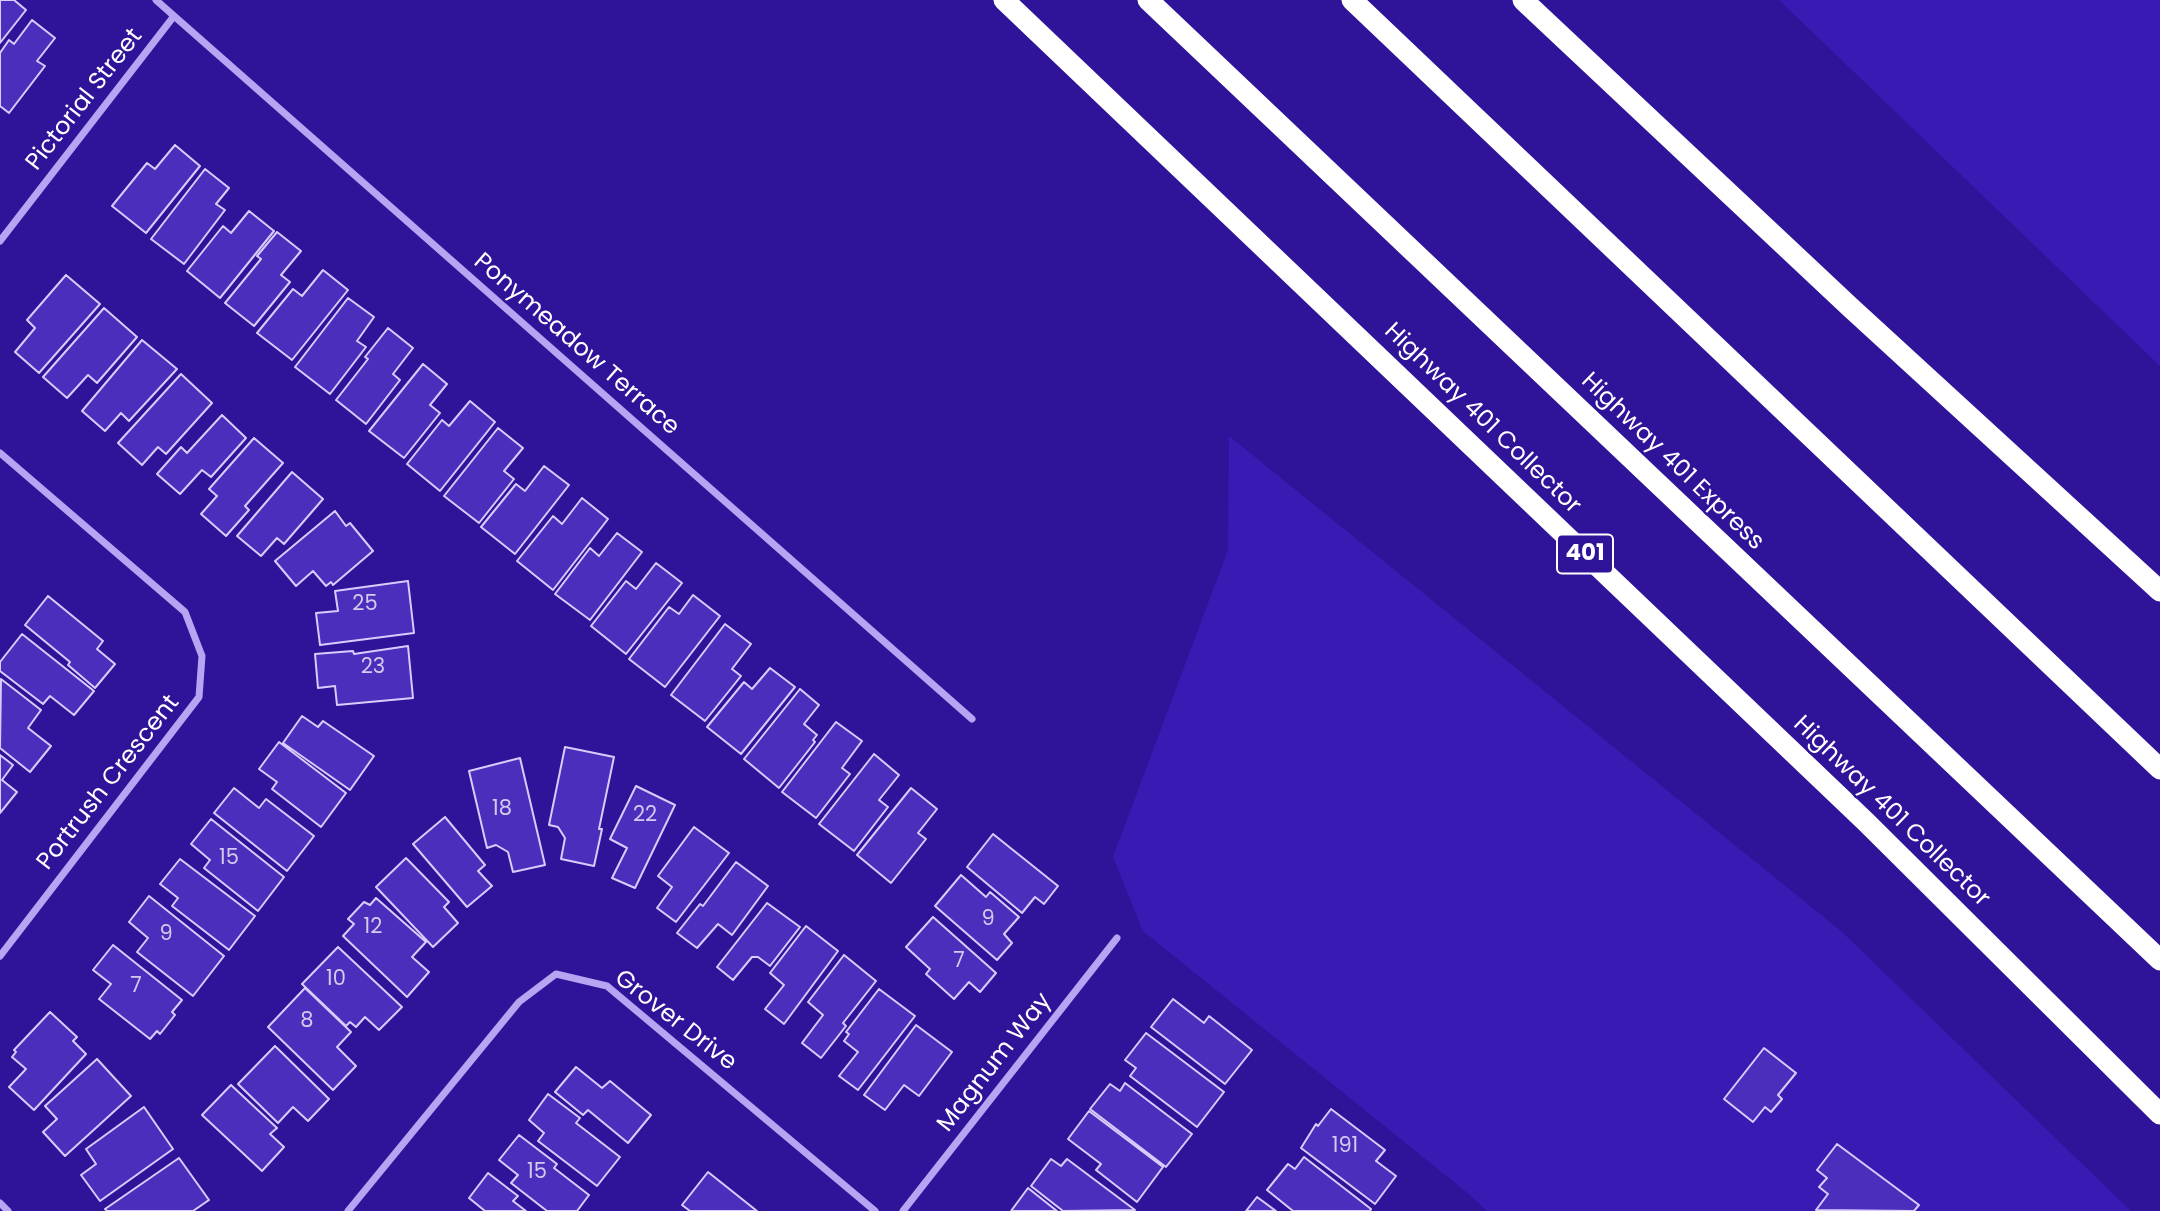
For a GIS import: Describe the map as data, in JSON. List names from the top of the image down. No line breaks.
{"streets":{"highway":["Highway 401 Collector","Highway 401 Express","401"],"street":["Pictorial Street","Ponymeadow Terrace","Portrush Crescent","Grover Drive","Magnum Way"]},"crossings":[["Pictorial Street","Ponymeadow Terrace"]],"house_numbers":["25","23","18","22","15","9","12","9","7","10","7","8","191","15"]}
